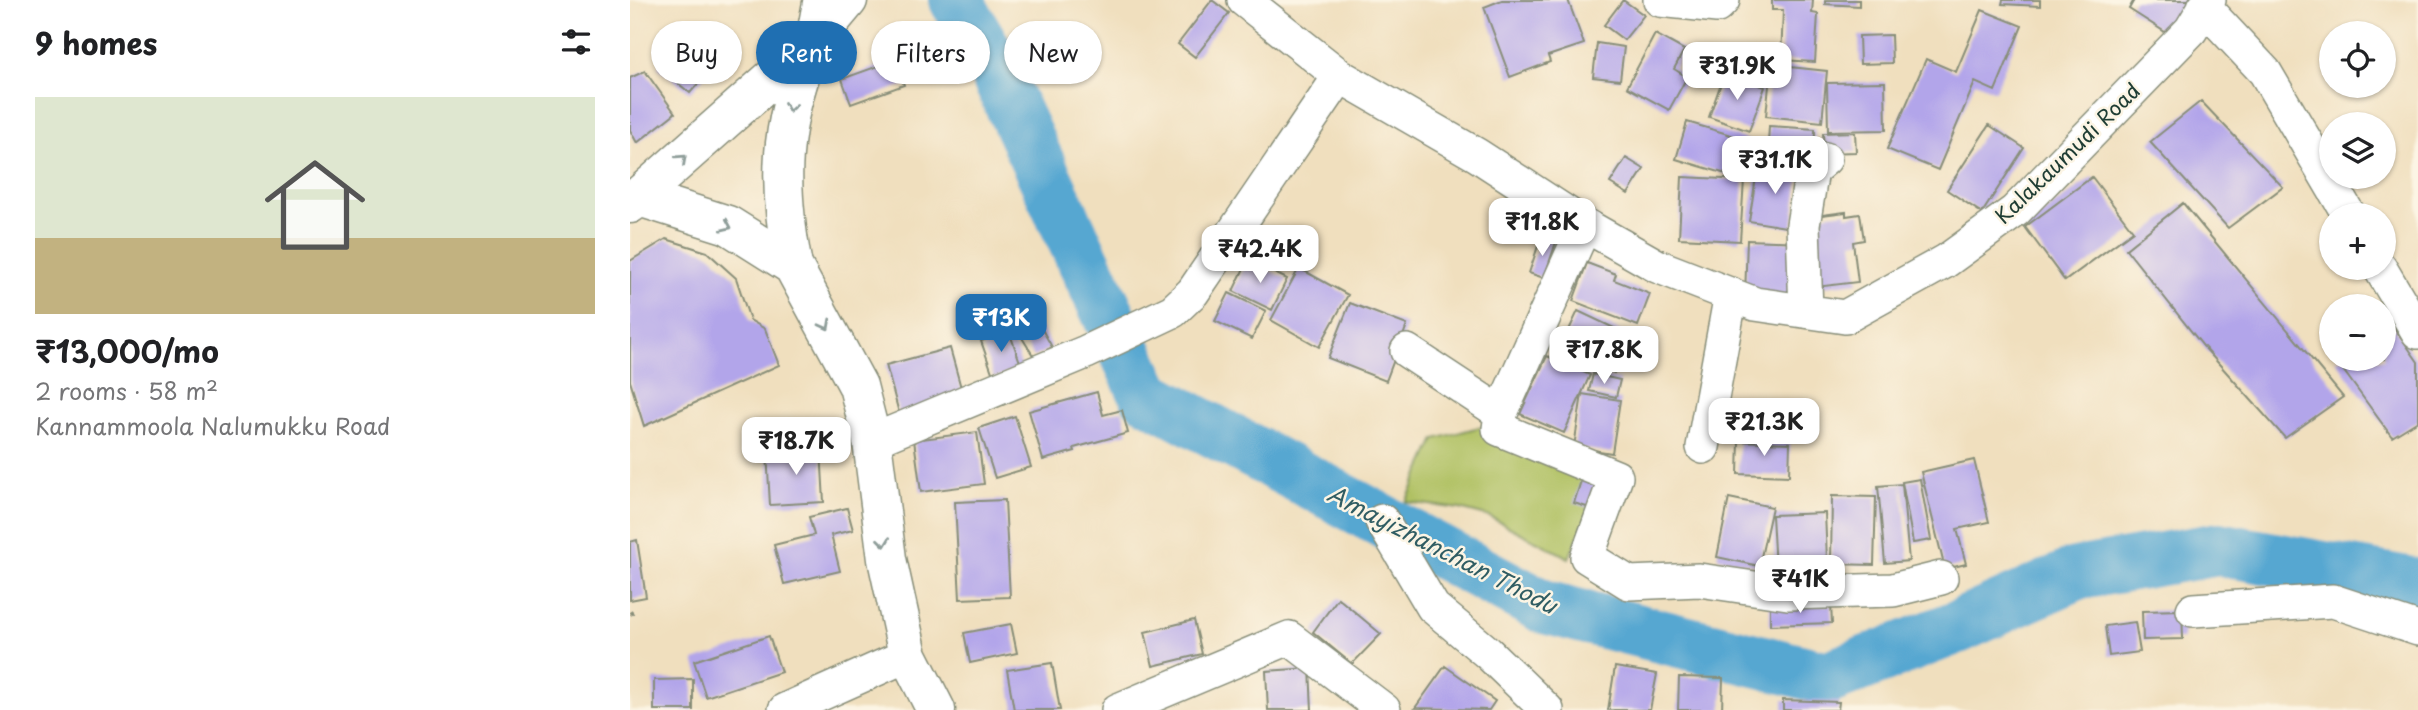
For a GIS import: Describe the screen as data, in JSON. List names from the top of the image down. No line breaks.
{"streets":{"street":["Kalakaumudi Road"]},"water":["Amayizhanchan Thodu"],"page":{"heading":"9 homes","map_buttons":["+","−"],"chip":["Buy","Rent","Filters","New"],"price":["₹31.9K","₹31.1K","₹11.8K","₹42.4K","₹13K","₹17.8K","₹21.3K","₹18.7K","₹41K"],"list":[{"name":"₹13,000/mo","note":"2 rooms · 58 m² · Kannammoola Nalumukku Road"}]}}
